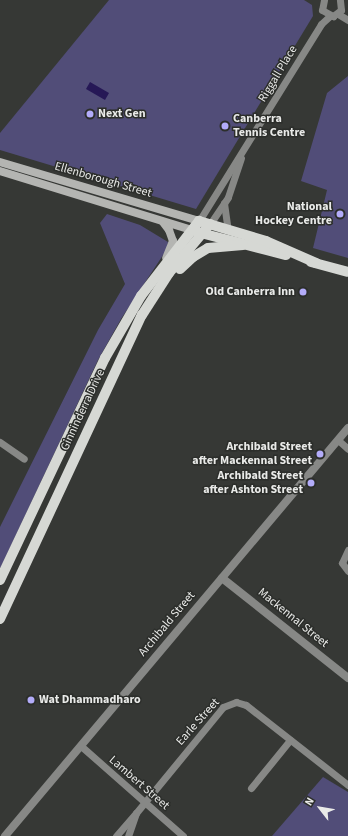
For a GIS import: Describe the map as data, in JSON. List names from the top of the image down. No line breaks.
{"streets":{"main road":["Ellenborough Street","Ginninderra Drive"],"street":["Riggall Place","Mackennal Street","Archibald Street","Earle Street","Lambert Street"]},"crossings":[["Riggall Place","Ellenborough Street"],["Riggall Place","Ginninderra Drive"],["Ellenborough Street","Ginninderra Drive"],["Mackennal Street","Archibald Street"],["Archibald Street","Lambert Street"],["Earle Street","Lambert Street"]],"places":["Next Gen","Canberra Tennis Centre","National Hockey Centre","Old Canberra Inn","Archibald Street after Mackennal Street","Archibald Street after Ashton Street","Wat Dhammadharo"],"north":"top left"}
